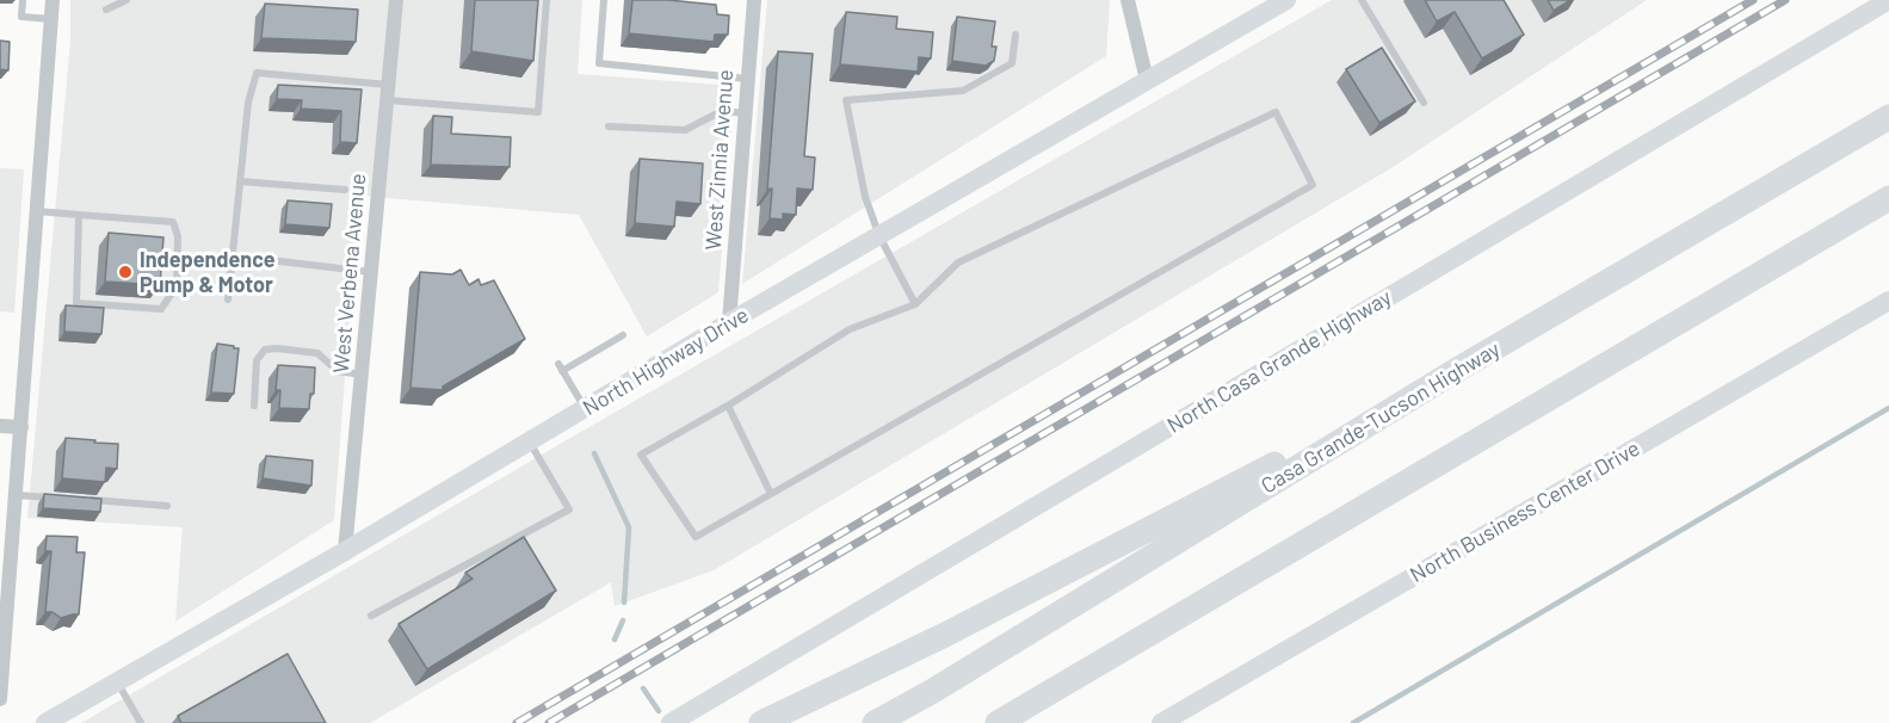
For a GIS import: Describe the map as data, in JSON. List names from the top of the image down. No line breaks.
{"streets":{"highway":["Casa Grande-Tucson Highway"],"main road":["North Highway Drive","North Casa Grande Highway","North Business Center Drive"],"street":["West Zinnia Avenue","West Verbena Avenue"]},"crossings":[["West Zinnia Avenue","North Highway Drive"],["West Verbena Avenue","North Highway Drive"]],"places":["Independence Pump & Motor"]}
